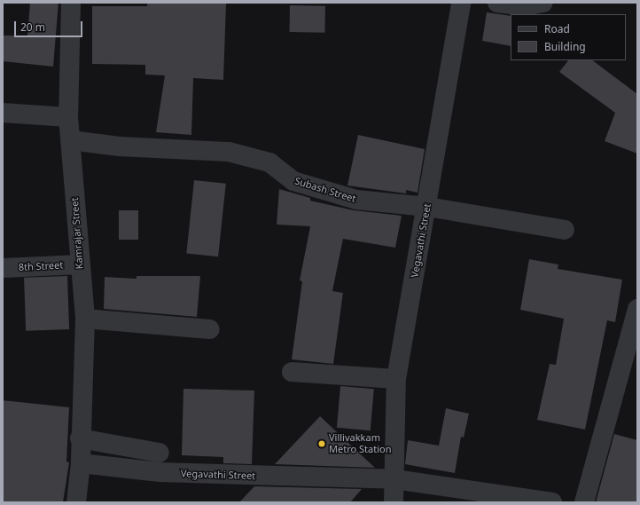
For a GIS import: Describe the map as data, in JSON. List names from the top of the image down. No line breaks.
{"streets":{"street":["Subash Street","Kamrajar Street","Vegavathi Street","8th Street"]},"crossings":[["Subash Street","Kamrajar Street"],["Subash Street","Vegavathi Street"],["Kamrajar Street","Vegavathi Street"],["Kamrajar Street","8th Street"]],"places":["Villivakkam Metro Station"],"legend":["Road","Building"],"scale_bar":"20 m"}
